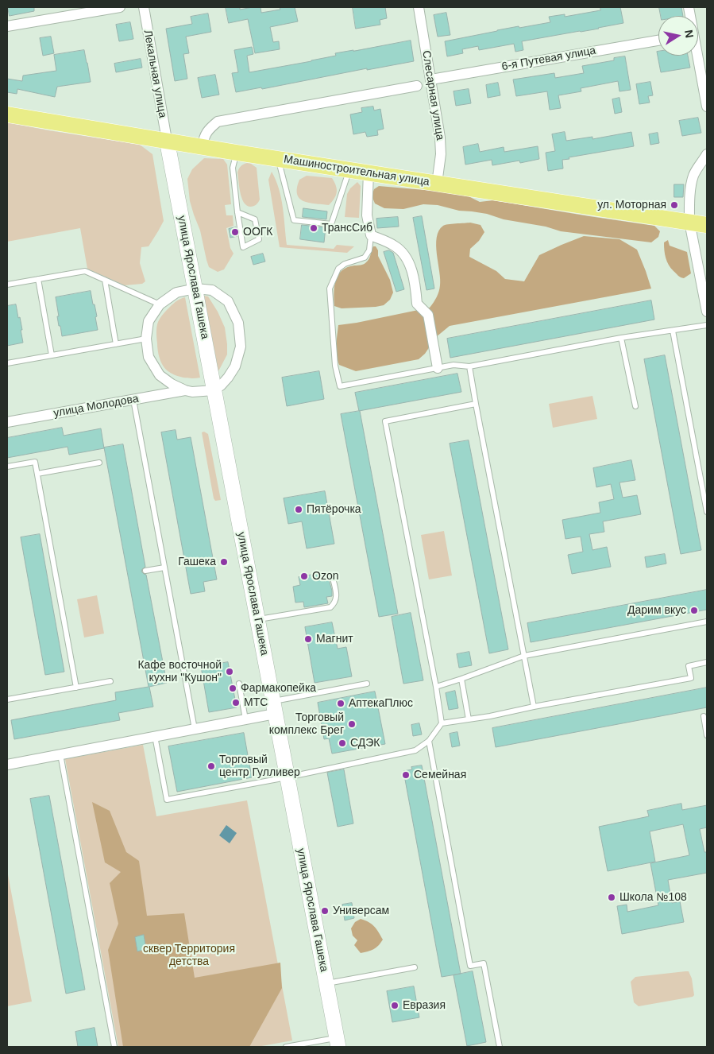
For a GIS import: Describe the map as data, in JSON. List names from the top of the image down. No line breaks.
{"streets":{"main road":["Машиностроительная улица","улица Ярослава Гашека"],"street":["6-я Путевая улица","Лекальная улица","Слесарная улица","улица Молодова"]},"crossings":[["6-я Путевая улица","Слесарная улица"],["Лекальная улица","Машиностроительная улица"],["Лекальная улица","улица Ярослава Гашека"],["Слесарная улица","Машиностроительная улица"],["Машиностроительная улица","улица Ярослава Гашека"]],"parks":["сквер Территория детства"],"places":["ул. Моторная","ТрансСиб","ООГК","Пятёрочка","Гашека","Ozon","Дарим вкус","Магнит","Кафе восточной кухни \"Кушон\"","Фармакопейка","МТС","АптекаПлюс","Торговый комплекс Брег","СДЭК","Торговый центр Гулливер","Семейная","Школа №108","Универсам","Евразия"],"north":"right"}
